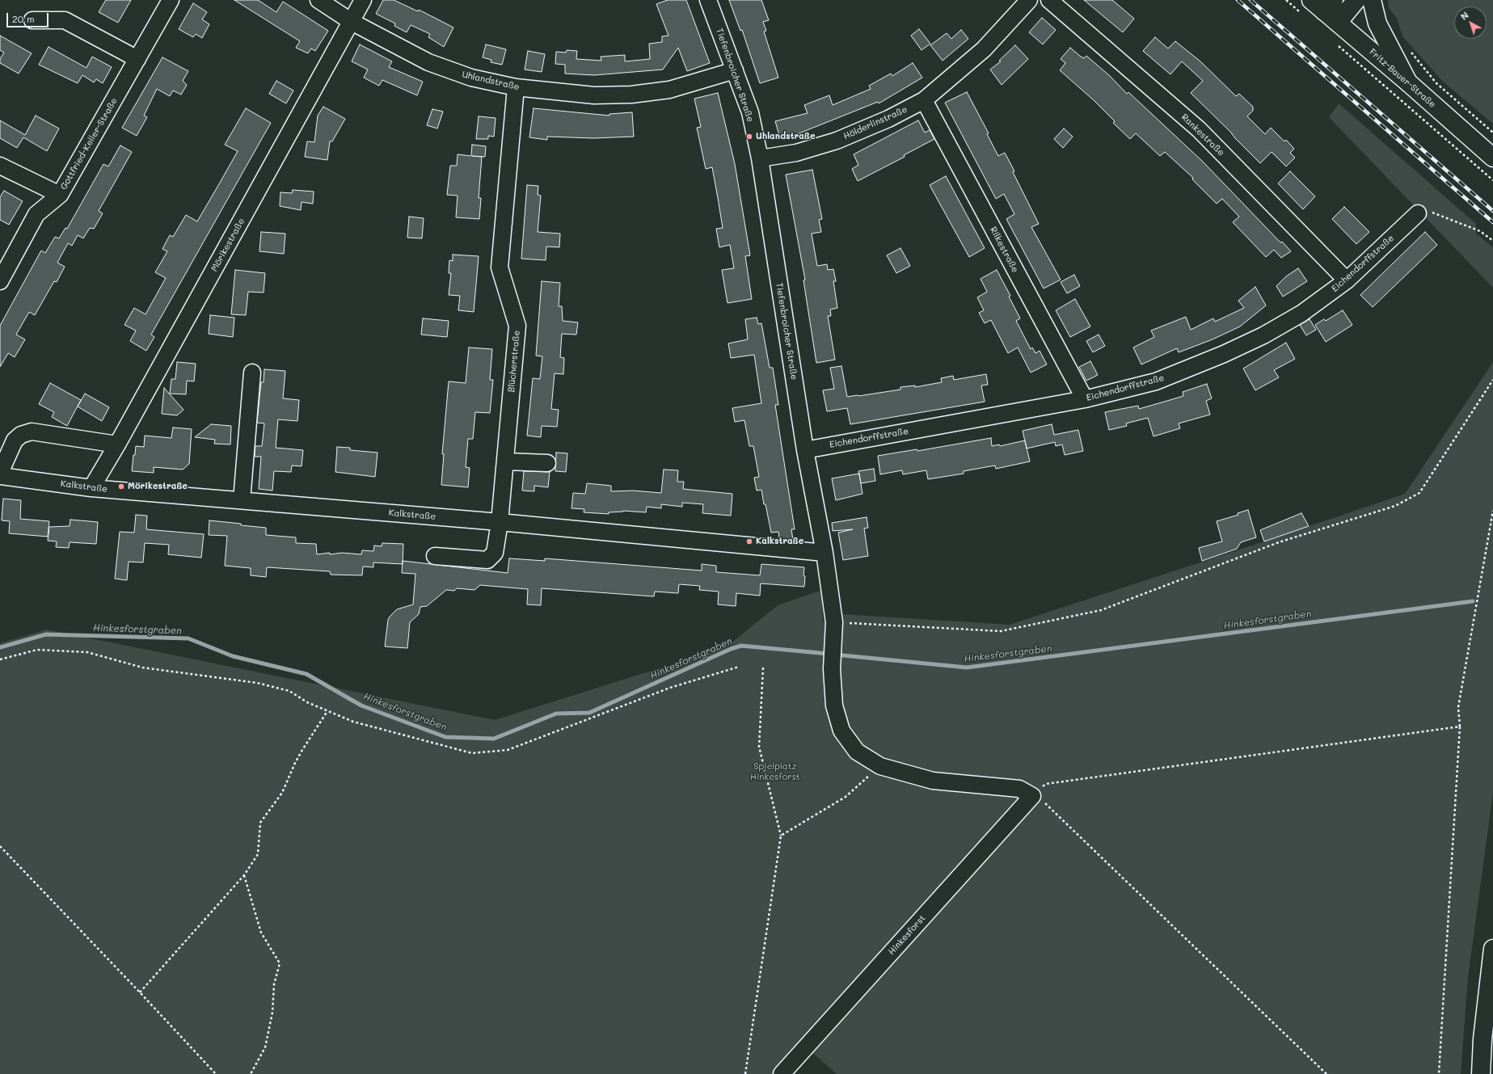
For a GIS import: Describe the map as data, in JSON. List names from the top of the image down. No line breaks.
{"streets":{"main road":["Fritz-Bauer-Straße"],"street":["Tiefenbroicher Straße","Uhlandstraße","Hölderlinstraße","Rankestraße","Gottfried-Keller-Straße","Mörikestraße","Rilkestraße","Eichendorffstraße","Blücherstraße","Kalkstraße","Hinkesforst"]},"crossings":[["Tiefenbroicher Straße","Uhlandstraße"],["Tiefenbroicher Straße","Hölderlinstraße"],["Tiefenbroicher Straße","Eichendorffstraße"],["Tiefenbroicher Straße","Kalkstraße"],["Tiefenbroicher Straße","Hinkesforst"],["Uhlandstraße","Mörikestraße"],["Uhlandstraße","Blücherstraße"],["Hölderlinstraße","Rilkestraße"],["Rankestraße","Eichendorffstraße"],["Mörikestraße","Kalkstraße"],["Rilkestraße","Eichendorffstraße"],["Blücherstraße","Kalkstraße"]],"water":["Hinkesforstgraben"],"parks":["Spielplatz Hinkesforst"],"places":["Uhlandstraße","Mörikestraße","Kalkstraße"],"scale_bar":"20 m","north":"top left"}
